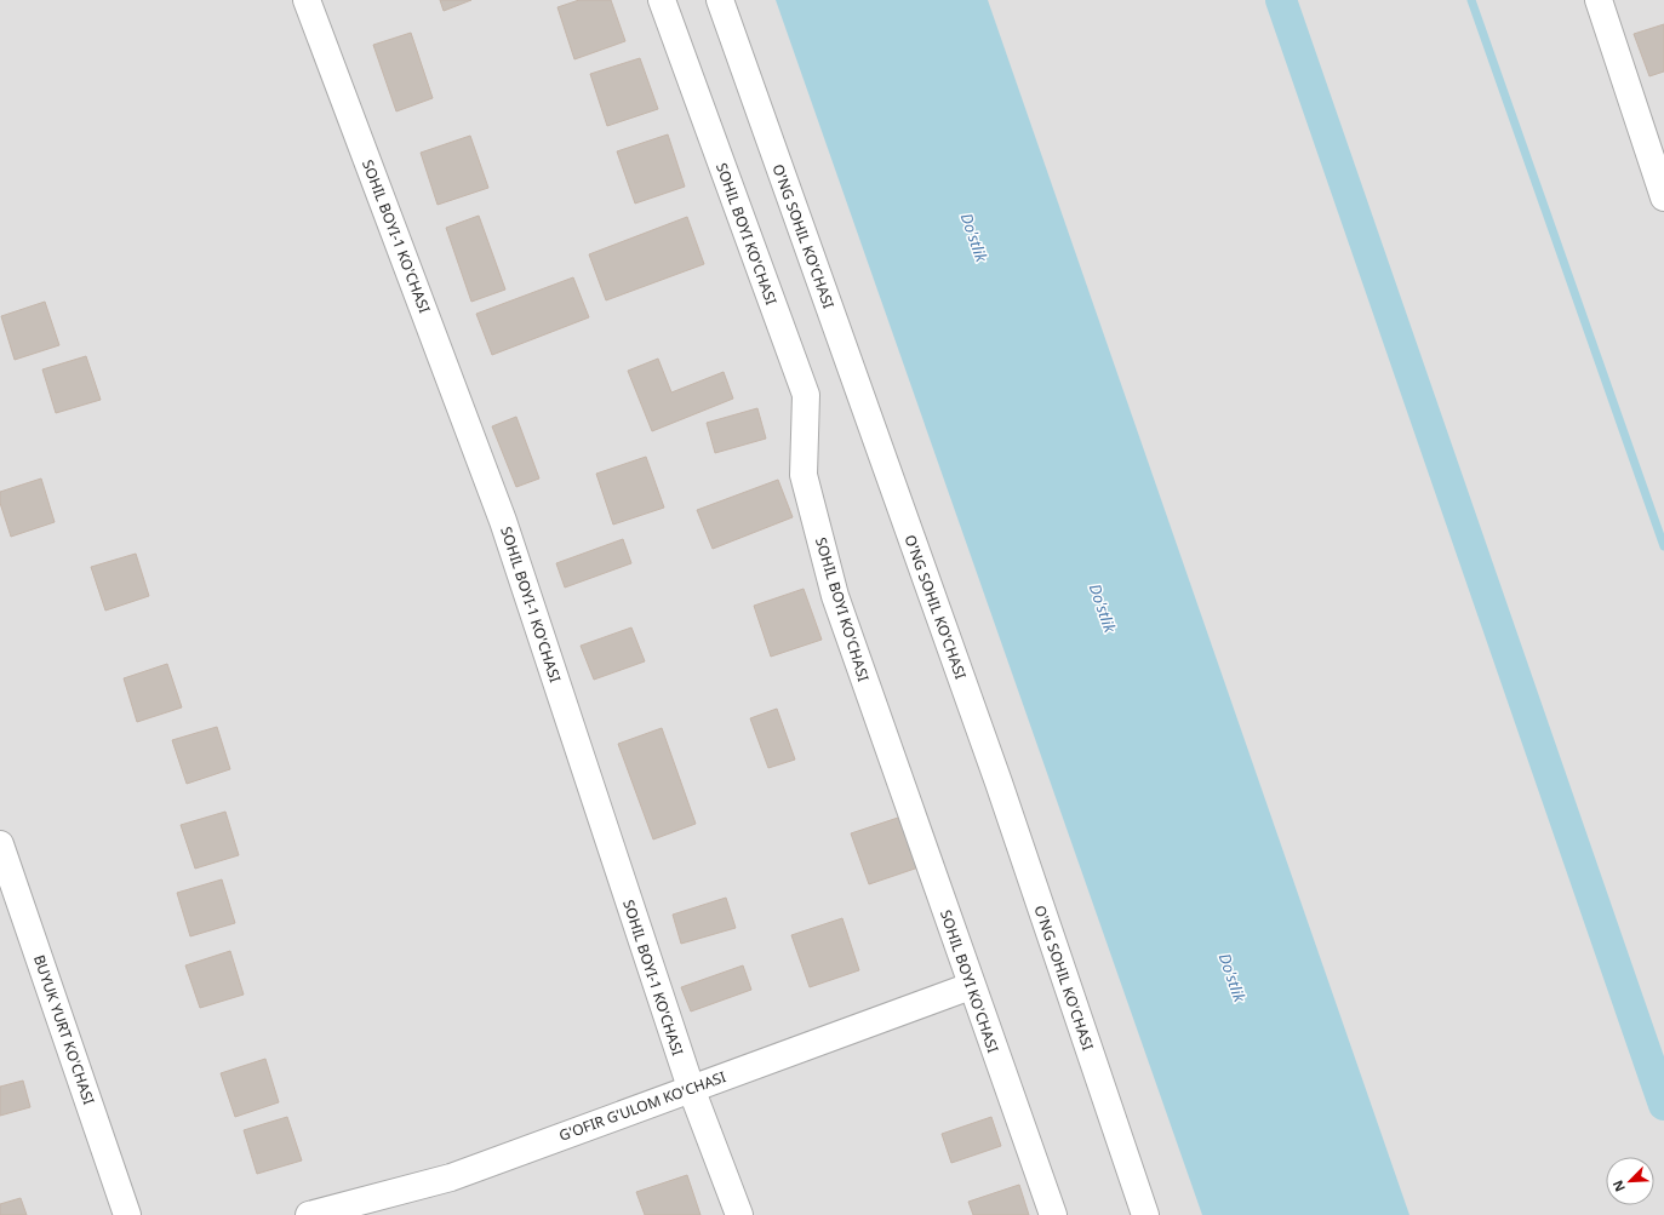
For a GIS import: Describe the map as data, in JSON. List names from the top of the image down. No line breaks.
{"streets":{"street":["SOHIL BOYI KO'CHASI","SOHIL BOYI-1 KO'CHASI","O'NG SOHIL KO'CHASI","BUYUK YURT KO'CHASI","G'OFIR G'ULOM KO'CHASI"]},"crossings":[["SOHIL BOYI KO'CHASI","G'OFIR G'ULOM KO'CHASI"],["SOHIL BOYI-1 KO'CHASI","G'OFIR G'ULOM KO'CHASI"]],"water":["Do'stlik"],"north":"bottom left"}
